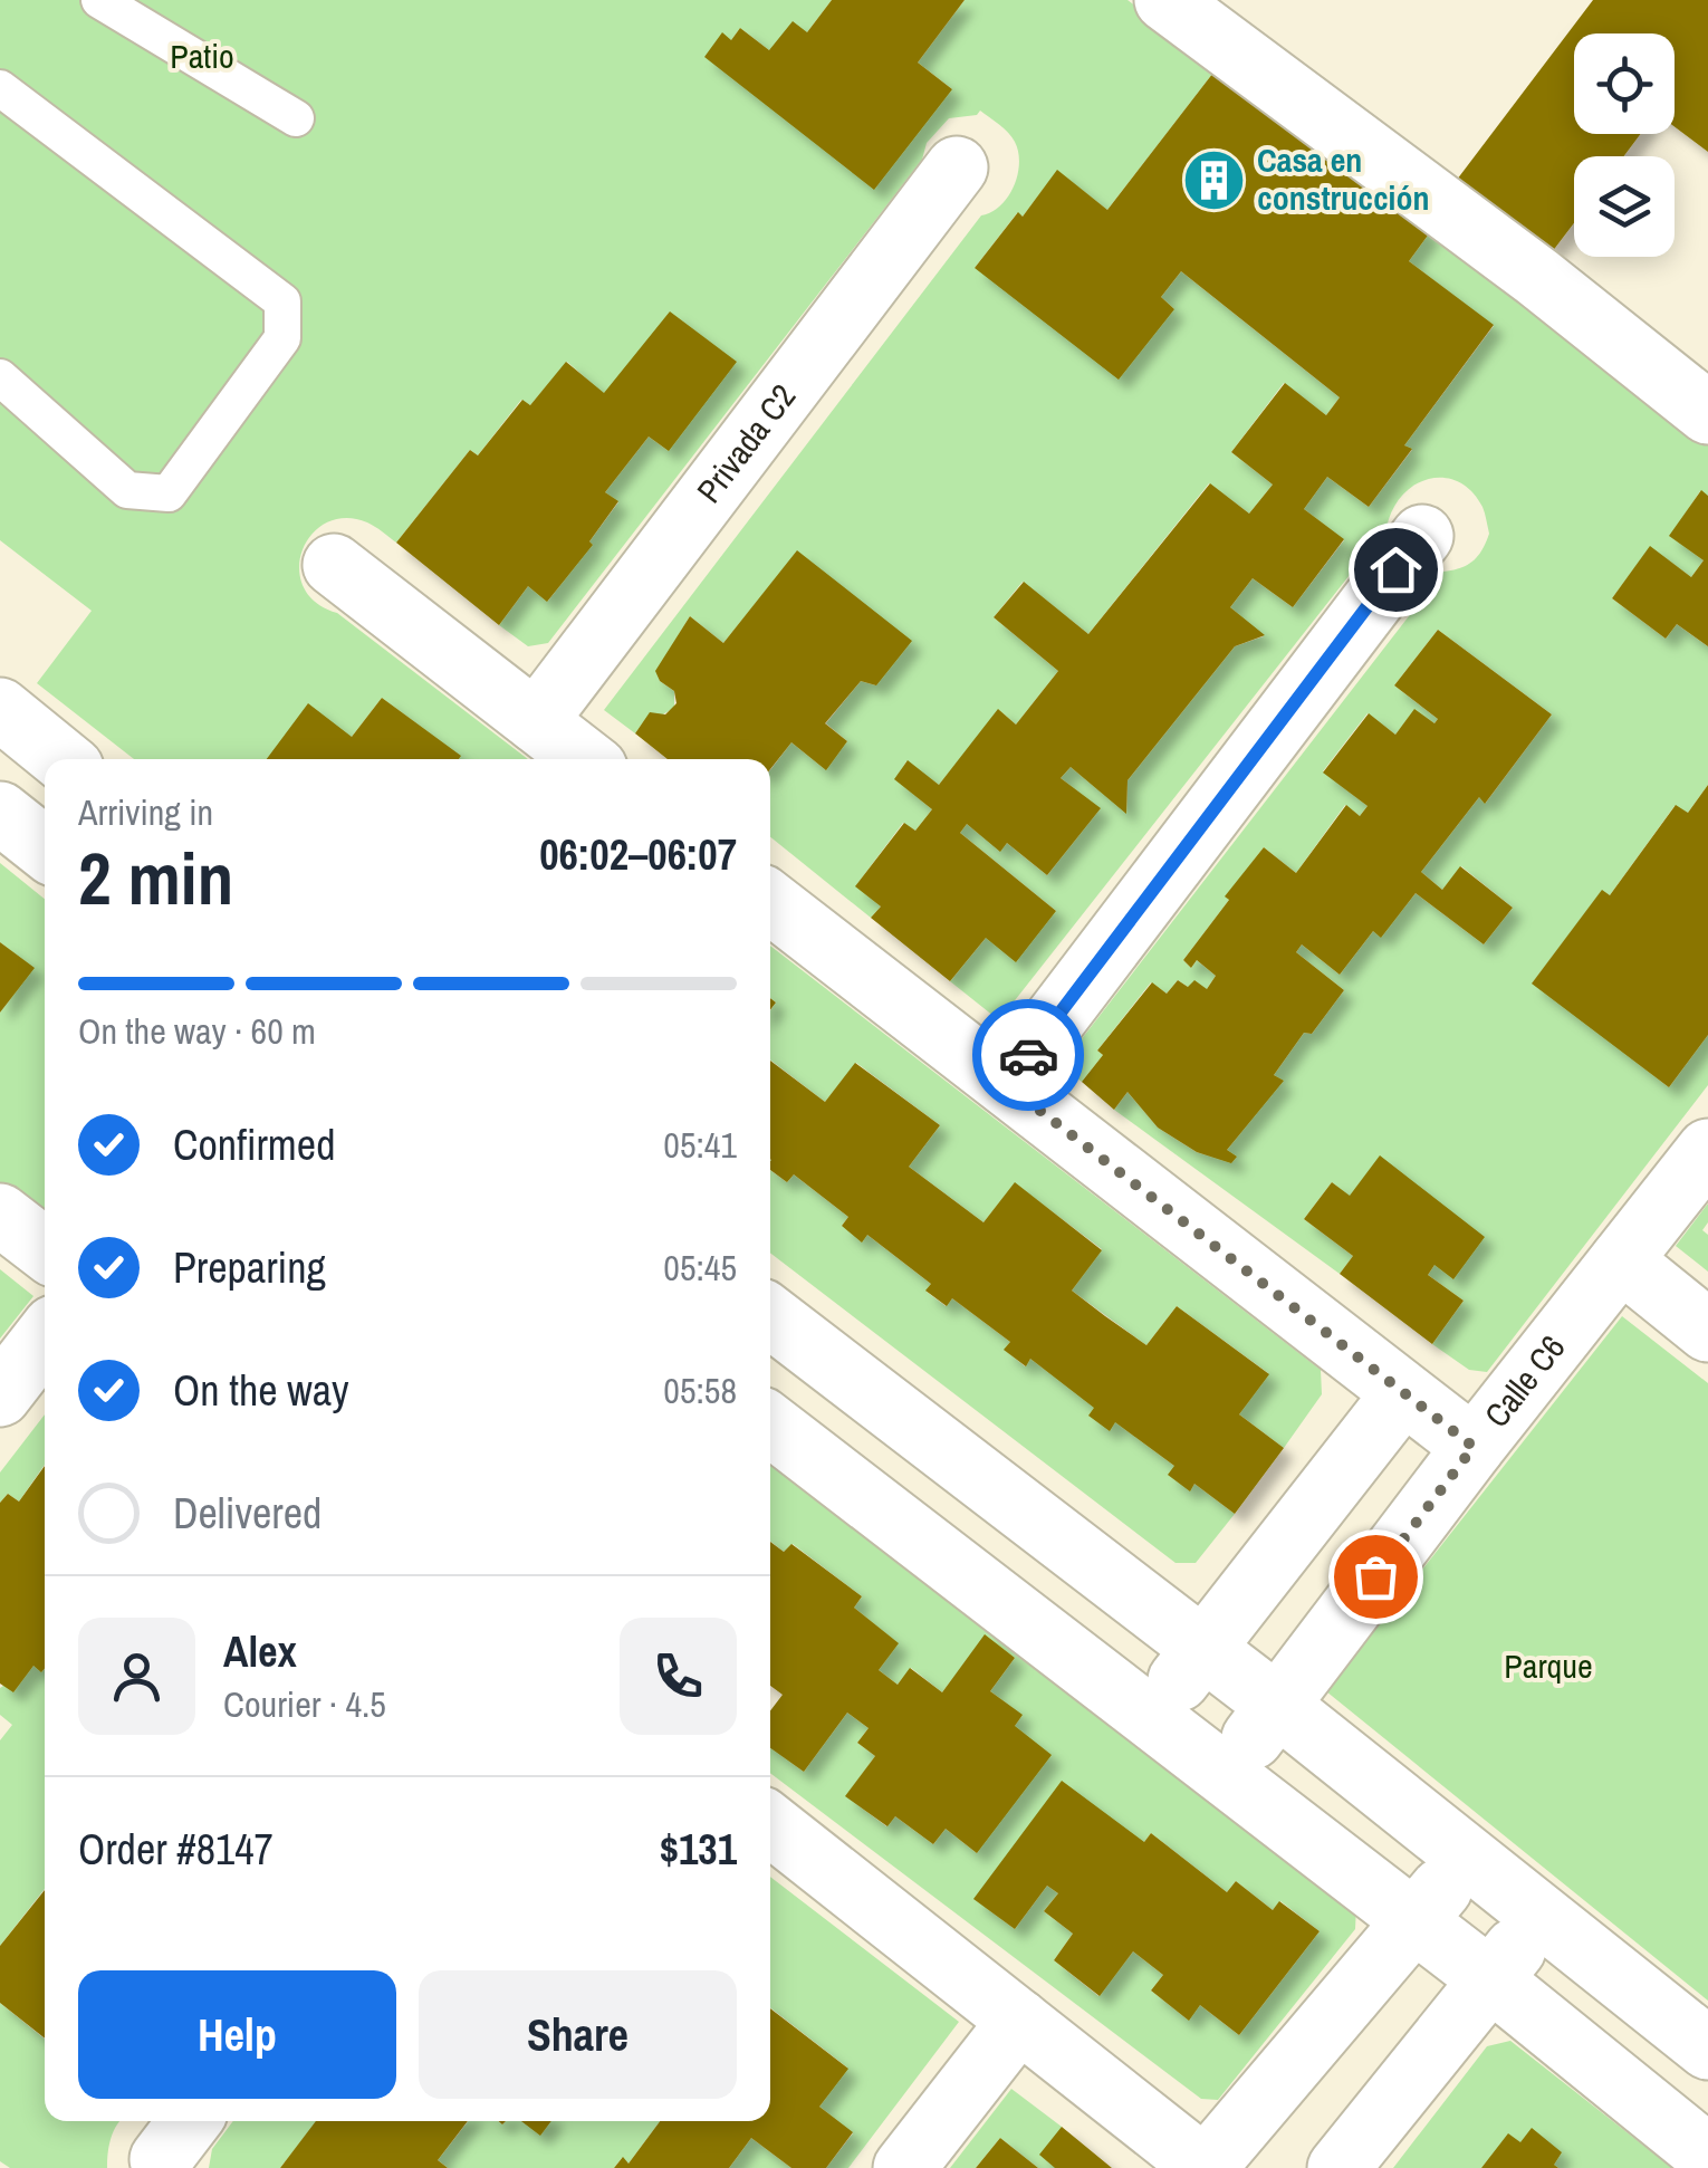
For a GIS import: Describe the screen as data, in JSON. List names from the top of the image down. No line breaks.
{"streets":{"street":["Privada C2","Calle C6"]},"parks":["Patio","Parque"],"places":{"building":["Casa en construcción"]},"page":{"heading":["2 min","Arriving in","06:02–06:07"],"panel":["Alex","Courier · 4.5","Order #8147","$131"],"bar":"On the way · 60 m","list":[["Confirmed","05:41"],["Preparing","05:45"],["On the way","05:58"],"Delivered"],"buttons":["Help","Share"]}}
